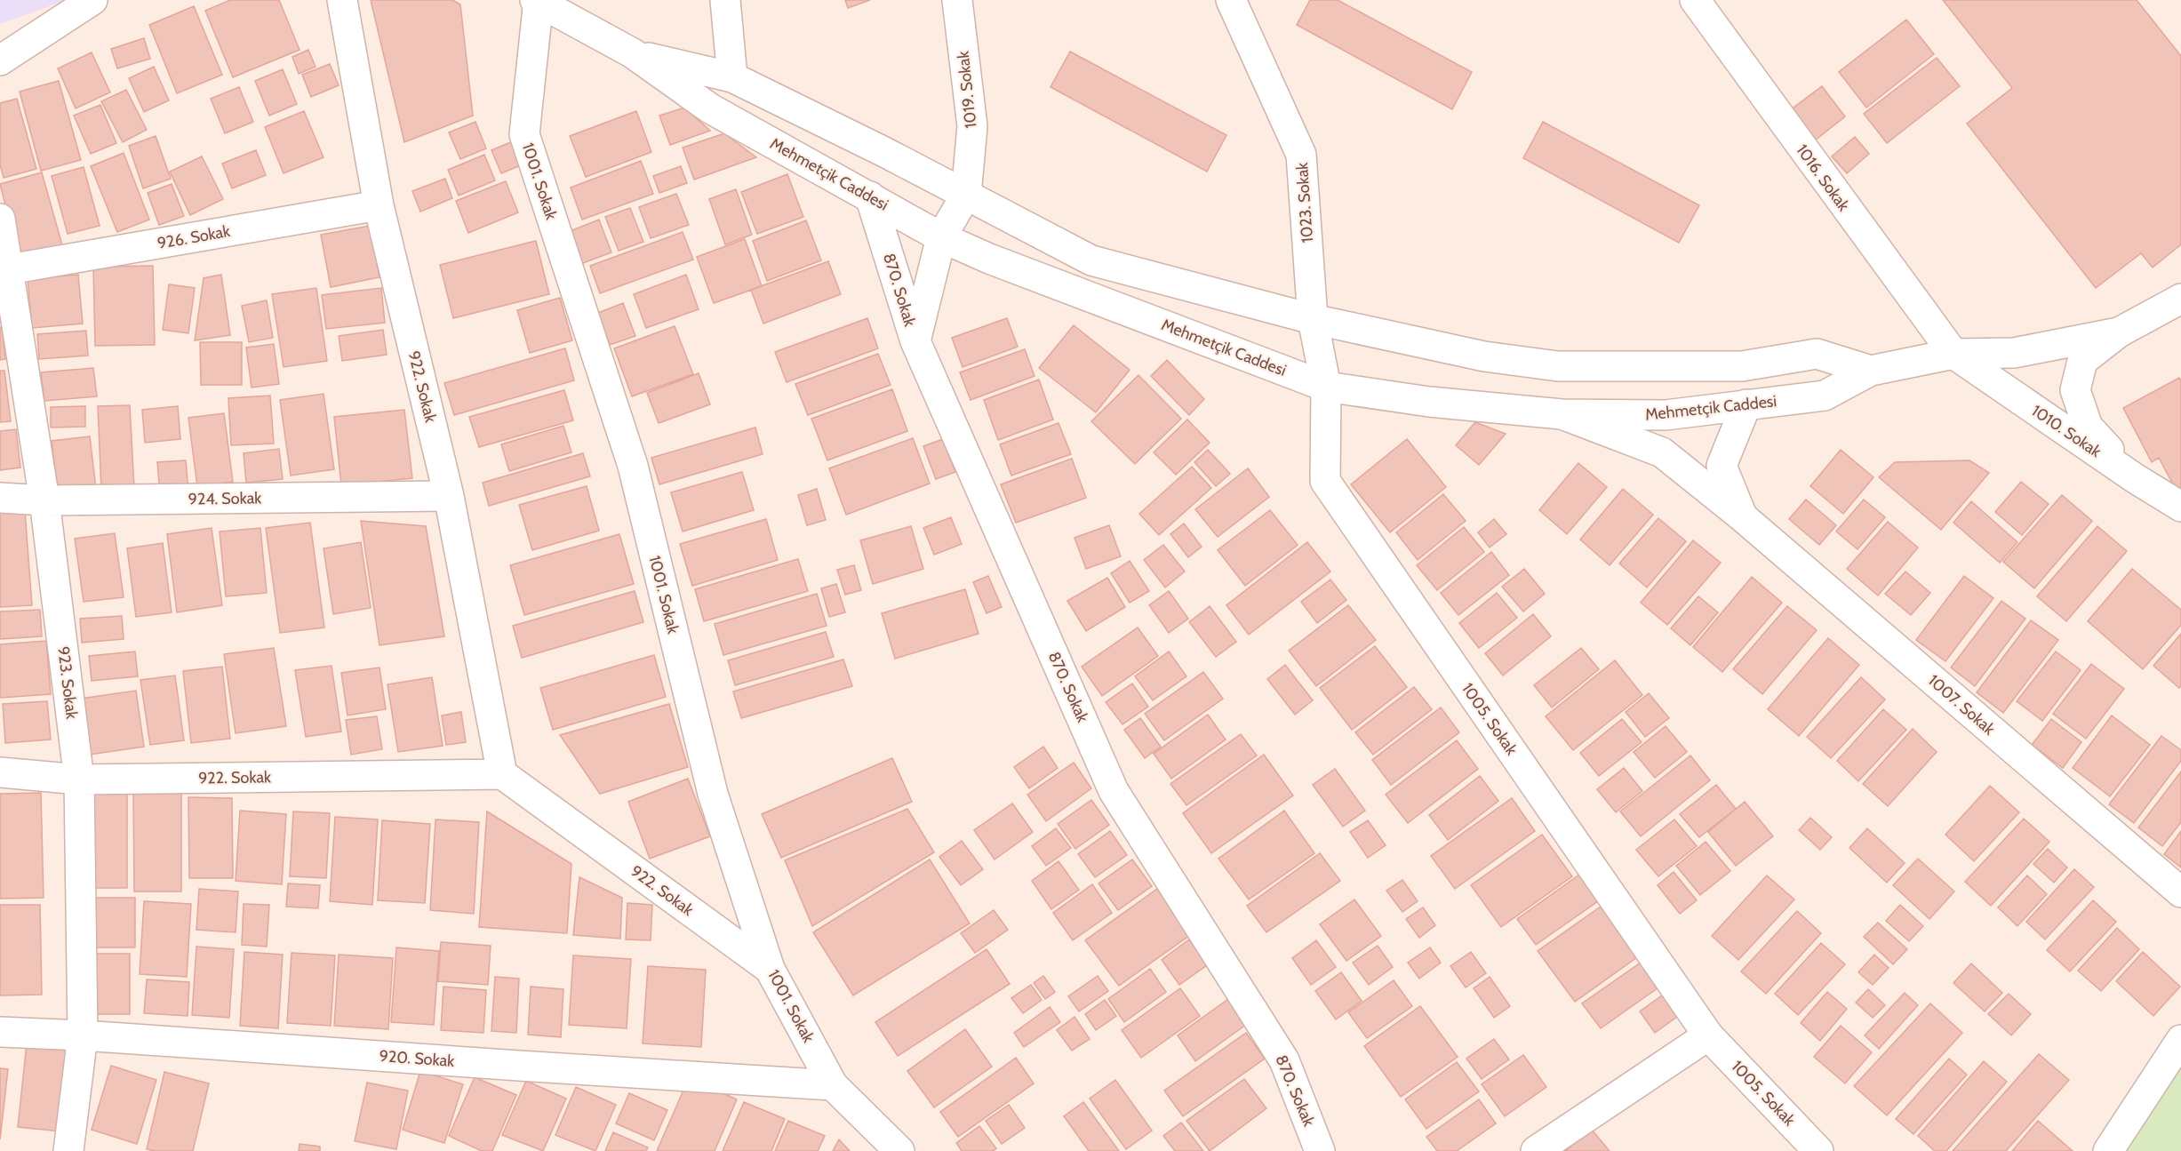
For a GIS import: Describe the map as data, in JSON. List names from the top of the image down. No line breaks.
{"streets":{"street":["1019. Sokak","Mehmetçik Caddesi","1016. Sokak","1001. Sokak","1023. Sokak","926. Sokak","870. Sokak","922. Sokak","1010. Sokak","924. Sokak","923. Sokak","1007. Sokak","1005. Sokak","920. Sokak"]},"crossings":[["1019. Sokak","Mehmetçik Caddesi"],["1019. Sokak","870. Sokak"],["Mehmetçik Caddesi","1016. Sokak"],["Mehmetçik Caddesi","1001. Sokak"],["Mehmetçik Caddesi","1023. Sokak"],["Mehmetçik Caddesi","870. Sokak"],["Mehmetçik Caddesi","1010. Sokak"],["Mehmetçik Caddesi","1007. Sokak"],["Mehmetçik Caddesi","1005. Sokak"],["1016. Sokak","1010. Sokak"],["1001. Sokak","922. Sokak"],["1001. Sokak","920. Sokak"],["1023. Sokak","1005. Sokak"],["926. Sokak","922. Sokak"],["926. Sokak","923. Sokak"],["922. Sokak","924. Sokak"],["922. Sokak","923. Sokak"],["924. Sokak","923. Sokak"],["923. Sokak","920. Sokak"]]}
